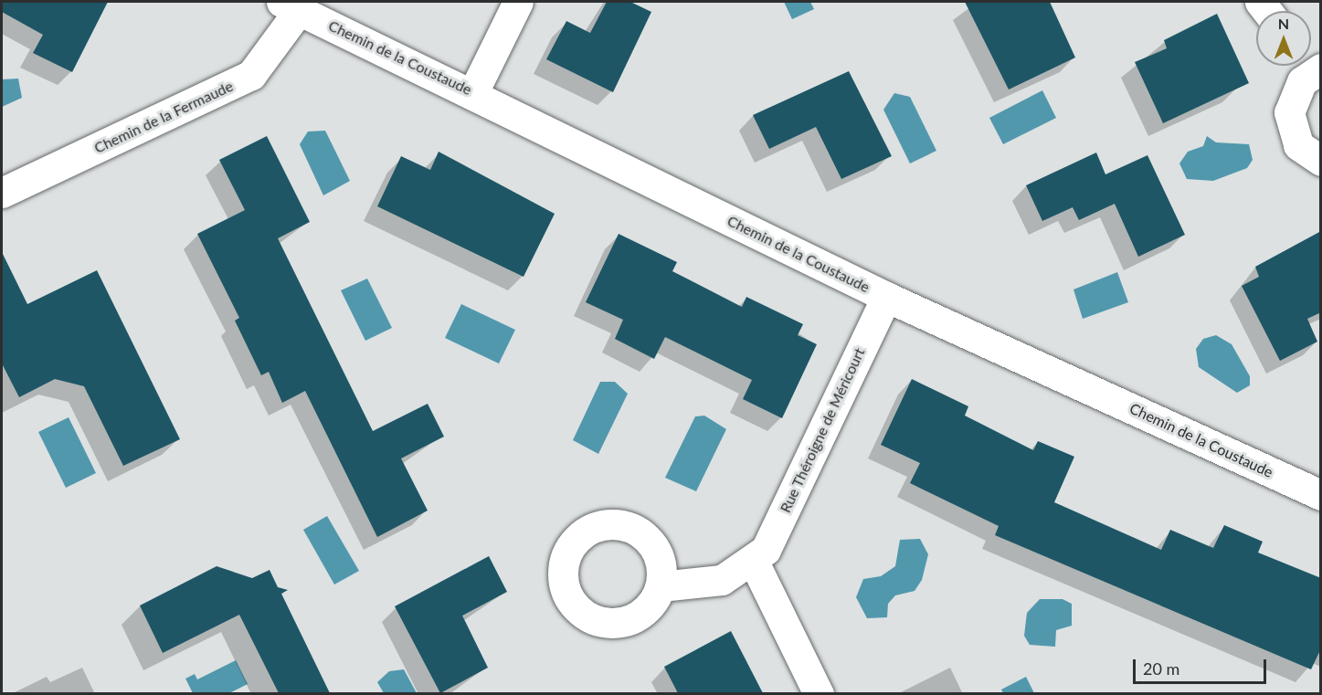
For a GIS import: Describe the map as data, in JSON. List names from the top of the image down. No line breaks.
{"streets":{"street":["Chemin de la Coustaude","Chemin de la Fermaude","Rue Théroigne de Méricourt"]},"crossings":[["Chemin de la Coustaude","Chemin de la Fermaude"],["Chemin de la Coustaude","Rue Théroigne de Méricourt"]],"scale_bar":"20 m","north":"top"}
